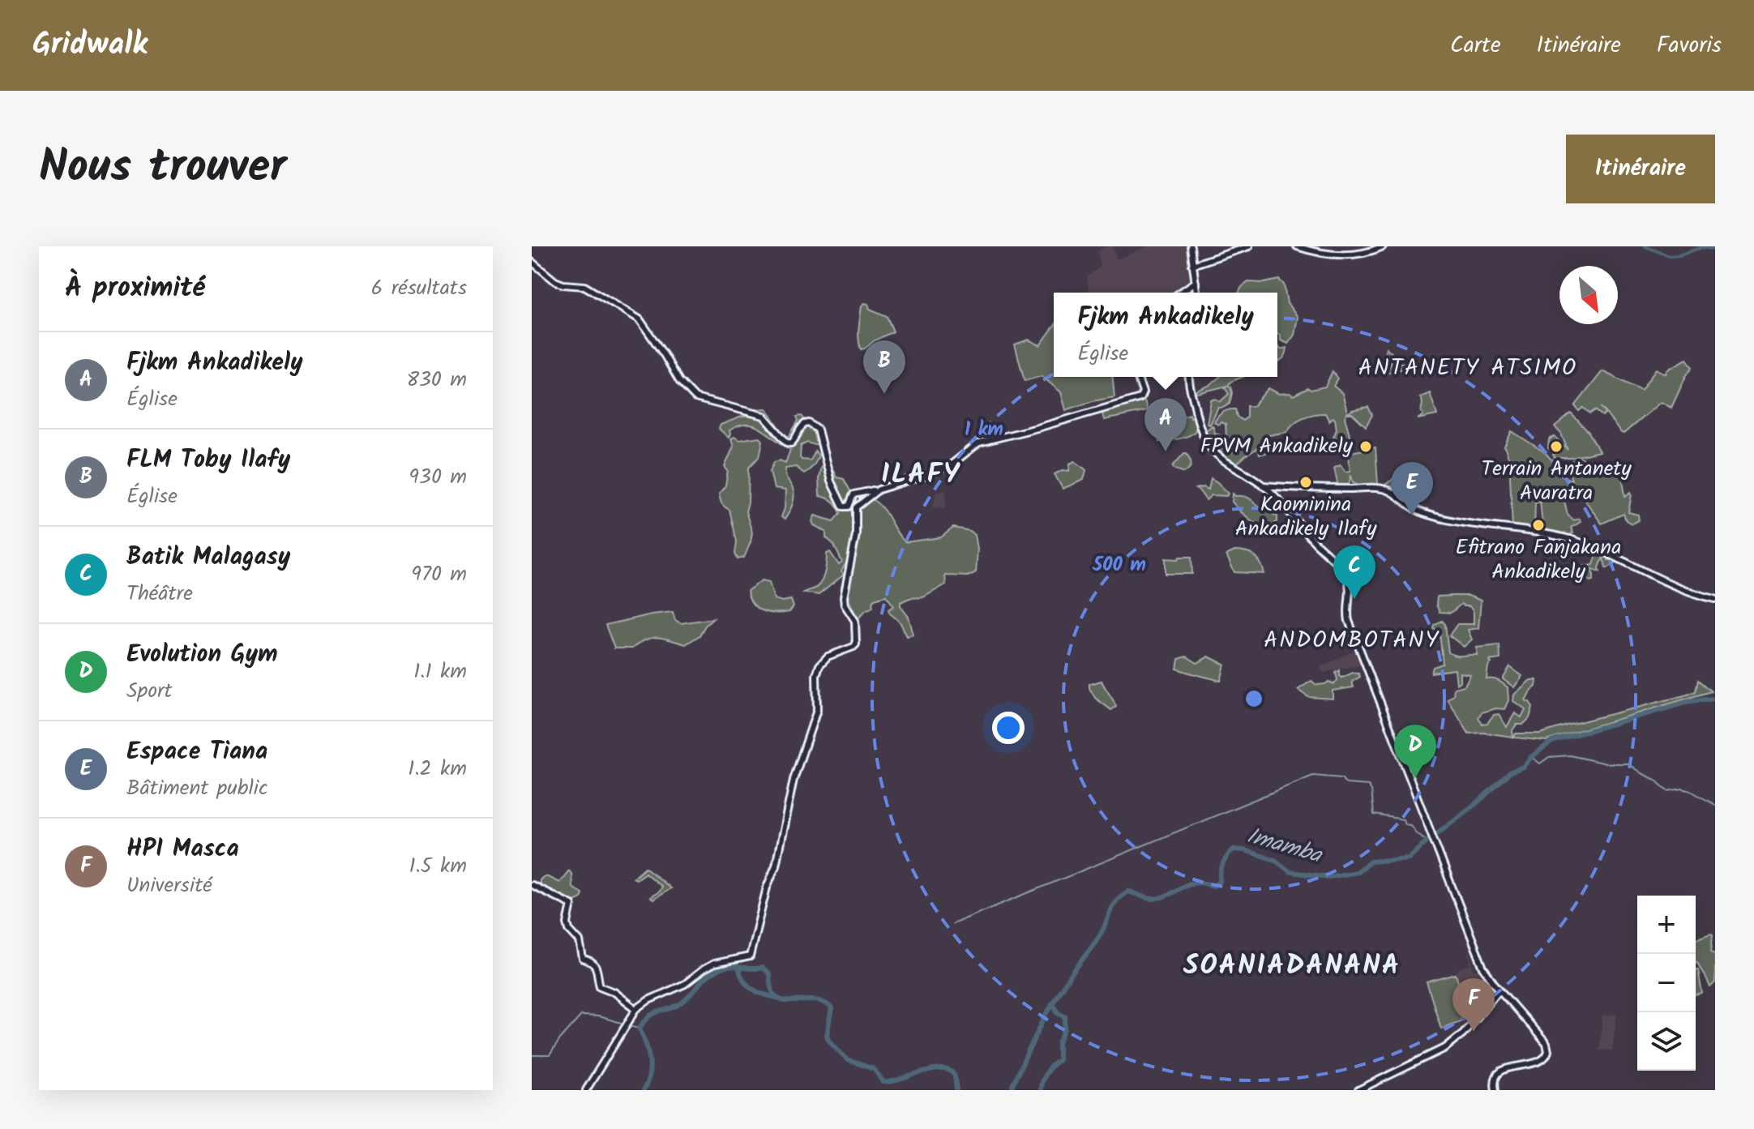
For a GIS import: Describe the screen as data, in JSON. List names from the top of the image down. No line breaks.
{"districts":["ANTANETY ATSIMO","ILAFY","ANDOMBOTANY","SOANIADANANA"],"water":["Imamba"],"places":["FPVM Ankadikely","Terrain Antanety Avaratra","Kaominina Ankadikely Ilafy","Efitrano Fanjakana Ankadikely"],"north":"bottom right","page":{"header":"Gridwalk","nav":["Carte","Itinéraire","Favoris"],"title":"Nous trouver","buttons":"Itinéraire","heading":["À proximité","6 résultats"],"popup":["Fjkm Ankadikely","Église"],"list":[{"mark":"A","name":"Fjkm Ankadikely","note":"Église","value":"830 m"},{"mark":"B","name":"FLM Toby Ilafy","note":"Église","value":"930 m"},{"mark":"C","name":"Batik Malagasy","note":"Théâtre","value":"970 m"},{"mark":"D","name":"Evolution Gym","note":"Sport","value":"1.1 km"},{"mark":"E","name":"Espace Tiana","note":"Bâtiment public","value":"1.2 km"},{"mark":"F","name":"HPI Masca","note":"Université","value":"1.5 km"}],"pins":["B","A","E","C","D","F"],"map_buttons":["+","−"]},"rings":["1 km","500 m"]}
